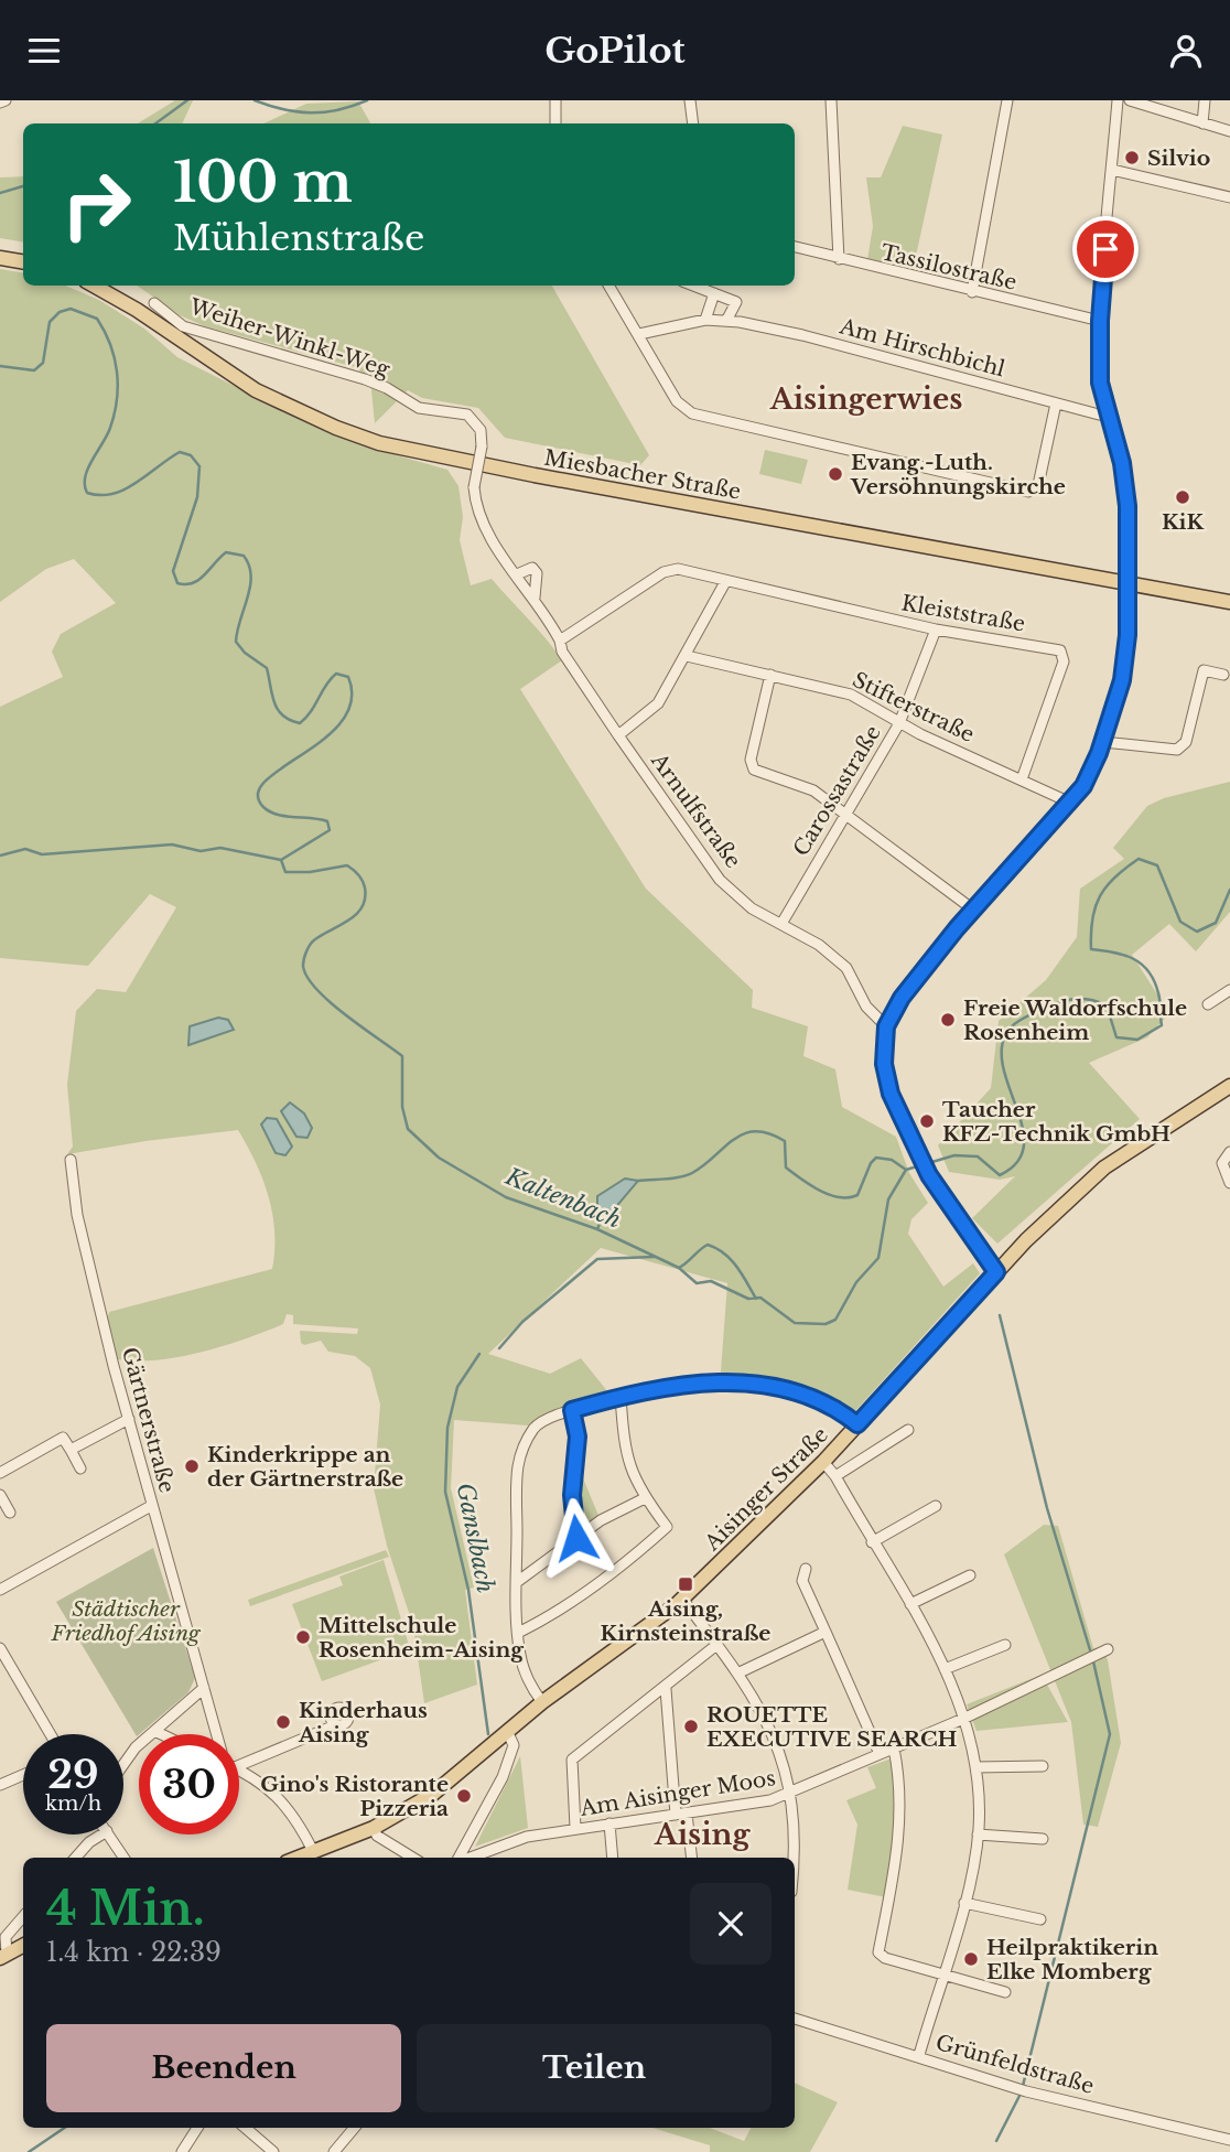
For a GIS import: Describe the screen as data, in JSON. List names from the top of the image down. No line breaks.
{"streets":{"main road":["Miesbacher Straße","Aisinger Straße"],"street":["Tassilostraße","Weiher-Winkl-Weg","Am Hirschbichl","Kleiststraße","Stifterstraße","Carossastraße","Arnulfstraße","Gärtnerstraße","Am Aisinger Moos","Grünfeldstraße"]},"crossings":[["Weiher-Winkl-Weg","Kleiststraße"],["Weiher-Winkl-Weg","Arnulfstraße"],["Kleiststraße","Stifterstraße"],["Kleiststraße","Carossastraße"],["Kleiststraße","Arnulfstraße"],["Stifterstraße","Carossastraße"],["Carossastraße","Arnulfstraße"]],"districts":["Aisingerwies","Aising"],"water":["Kaltenbach","Ganslbach"],"parks":["Städtischer Friedhof Aising"],"places":{"other":["Silvio","Evang.-Luth. Versöhnungskirche","KiK","Freie Waldorfschule Rosenheim","Taucher KFZ-Technik GmbH","Kinderkrippe an der Gärtnerstraße","Mittelschule Rosenheim-Aising","Kinderhaus Aising","ROUETTE EXECUTIVE SEARCH","Gino's Ristorante Pizzeria","Heilpraktikerin Elke Momberg"],"transit":["Aising, Kirnsteinstraße"]},"page":{"header":"GoPilot","turn":["100 m","Mühlenstraße"],"speed":"29 km/h","limit":"30","heading":["4 Min.","1.4 km · 22:39"],"buttons":["Beenden","Teilen"]}}
